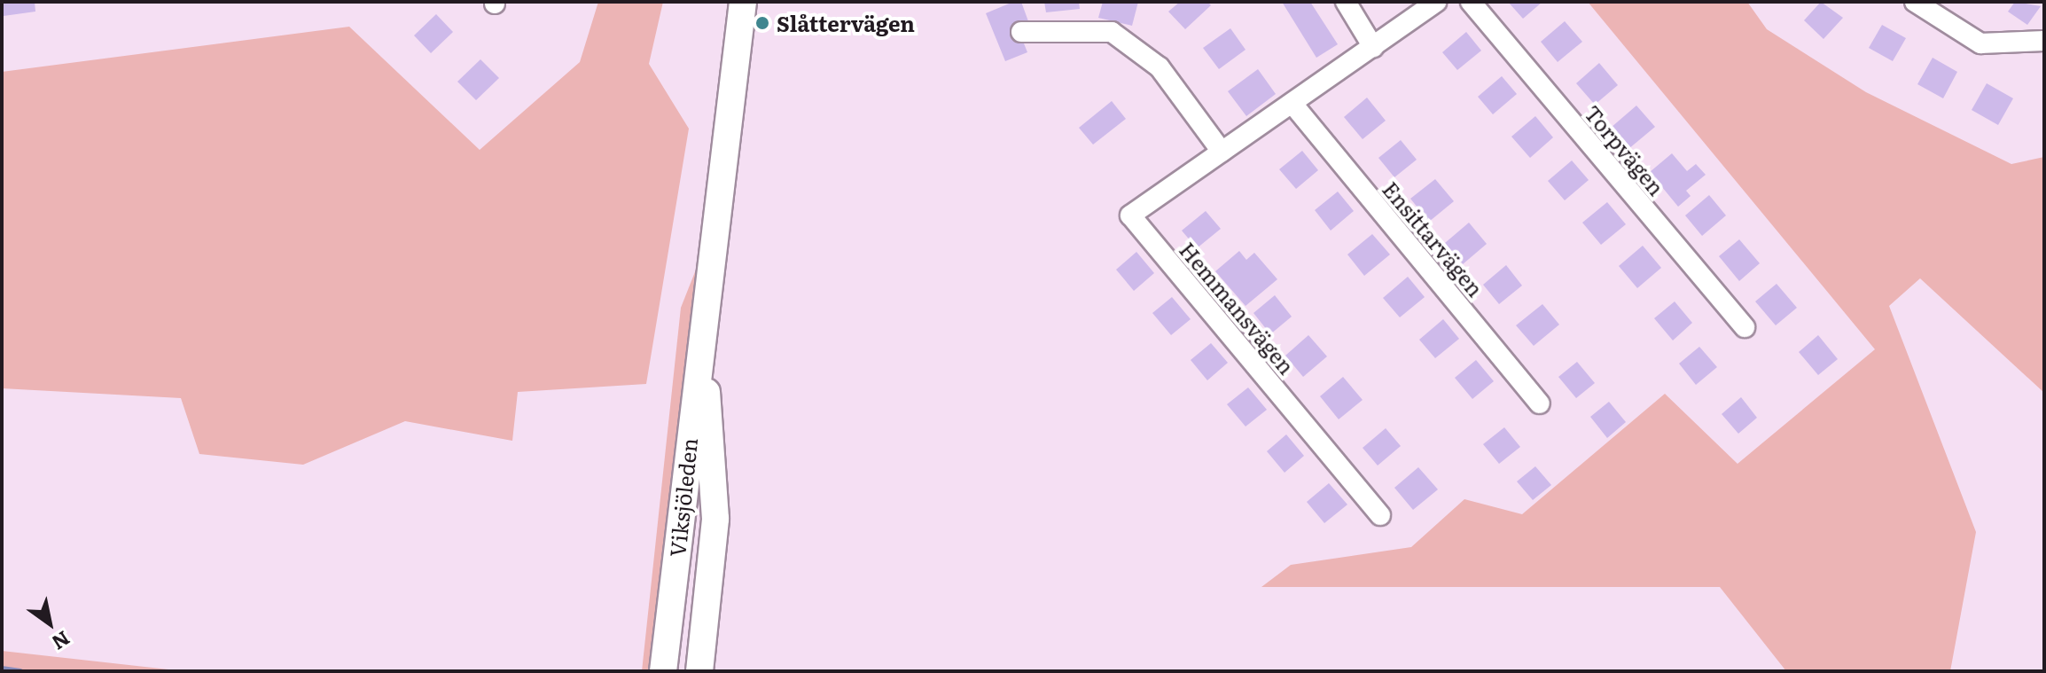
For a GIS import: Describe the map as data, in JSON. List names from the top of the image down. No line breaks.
{"streets":{"main road":["Viksjöleden"],"street":["Torpvägen","Ensittarvägen","Hemmansvägen"]},"crossings":[["Ensittarvägen","Hemmansvägen"]],"places":["Slåttervägen"],"north":"bottom right"}
